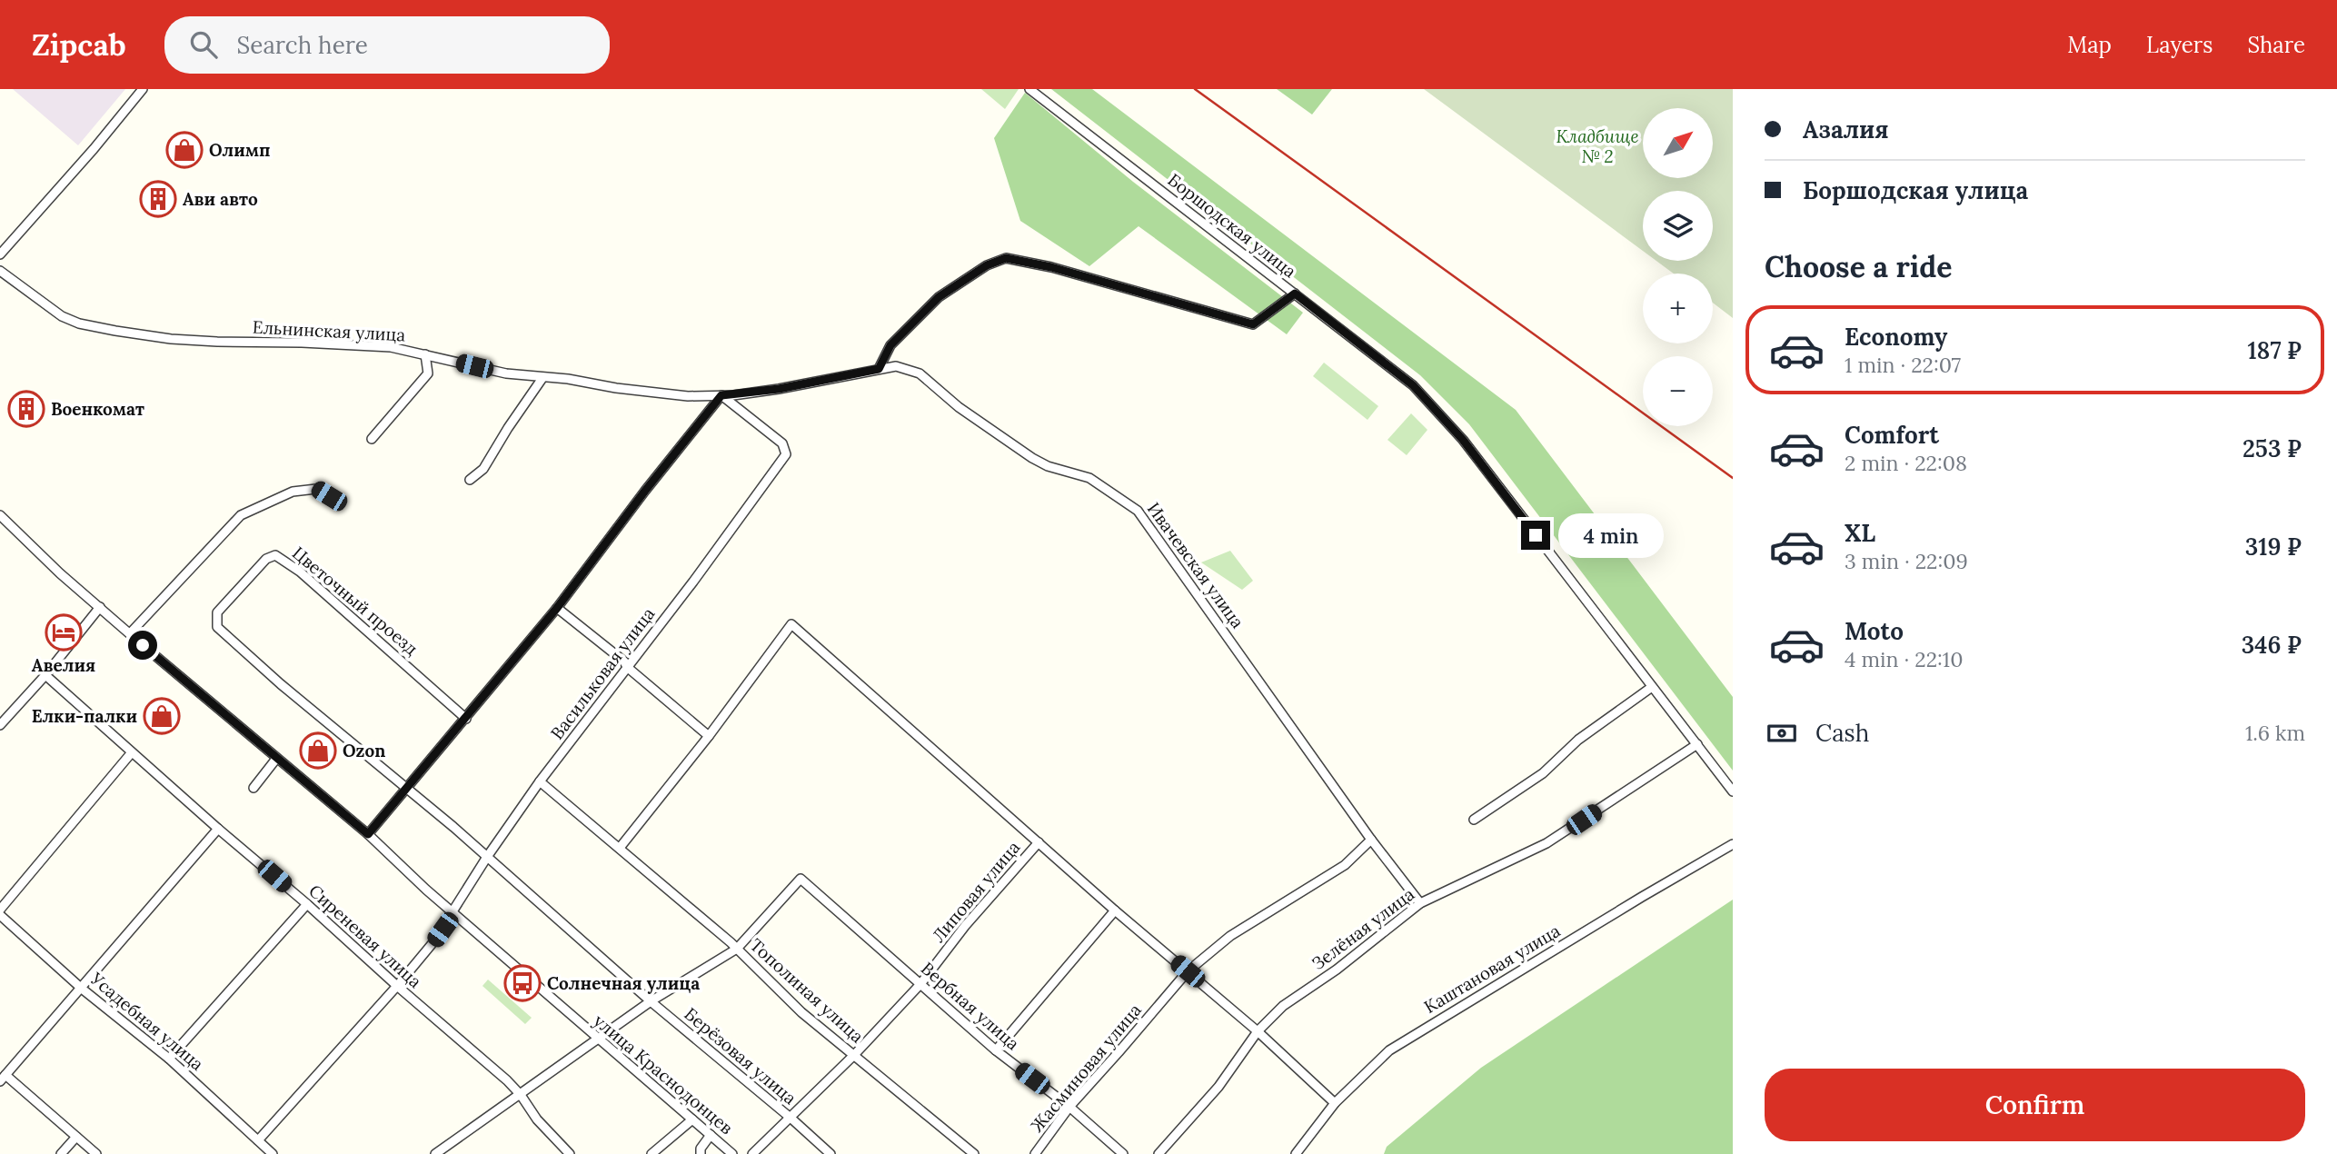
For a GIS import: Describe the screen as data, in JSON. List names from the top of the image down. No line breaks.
{"streets":{"street":["Боршодская улица","Ельнинская улица","Ивачевская улица","Цветочный проезд","Васильковая улица","Липовая улица","Зелёная улица","Сиреневая улица","Каштановая улица","Тополиная улица","Вербная улица","Усадебная улица","Берёзовая улица","Жасминовая улица","улица Краснодонцев"]},"crossings":[["Боршодская улица","Зелёная улица"],["Ельнинская улица","Ивачевская улица"],["Ельнинская улица","Васильковая улица"],["Ивачевская улица","Зелёная улица"],["Ивачевская улица","Жасминовая улица"],["Цветочный проезд","Васильковая улица"],["Цветочный проезд","Берёзовая улица"],["Васильковая улица","Сиреневая улица"],["Васильковая улица","Тополиная улица"],["Васильковая улица","Берёзовая улица"],["Васильковая улица","улица Краснодонцев"],["Липовая улица","Тополиная улица"],["Липовая улица","Вербная улица"],["Липовая улица","Берёзовая улица"],["Тополиная улица","Вербная улица"],["Вербная улица","Жасминовая улица"]],"parks":["Кладбище № 2"],"places":{"shop":["Олимп","Елки-палки","Ozon"],"building":["Ави авто","Военкомат"],"hotel":["Авелия"],"bus stop":["Солнечная улица"]},"north":"top right","page":{"header":"Zipcab","search":"Search here","nav":["Map","Layers","Share"],"banner":["Азалия","Боршодская улица"],"map_buttons":["+","−"],"heading":"Choose a ride","list":[{"name":"Economy","note":"1 min · 22:07","value":"187 ₽"},{"name":"Comfort","note":"2 min · 22:08","value":"253 ₽"},{"name":"XL","note":"3 min · 22:09","value":"319 ₽"},{"name":"Moto","note":"4 min · 22:10","value":"346 ₽"}],"bubble":"4 min","pay":["Cash","1.6 km"],"buttons":"Confirm"}}
